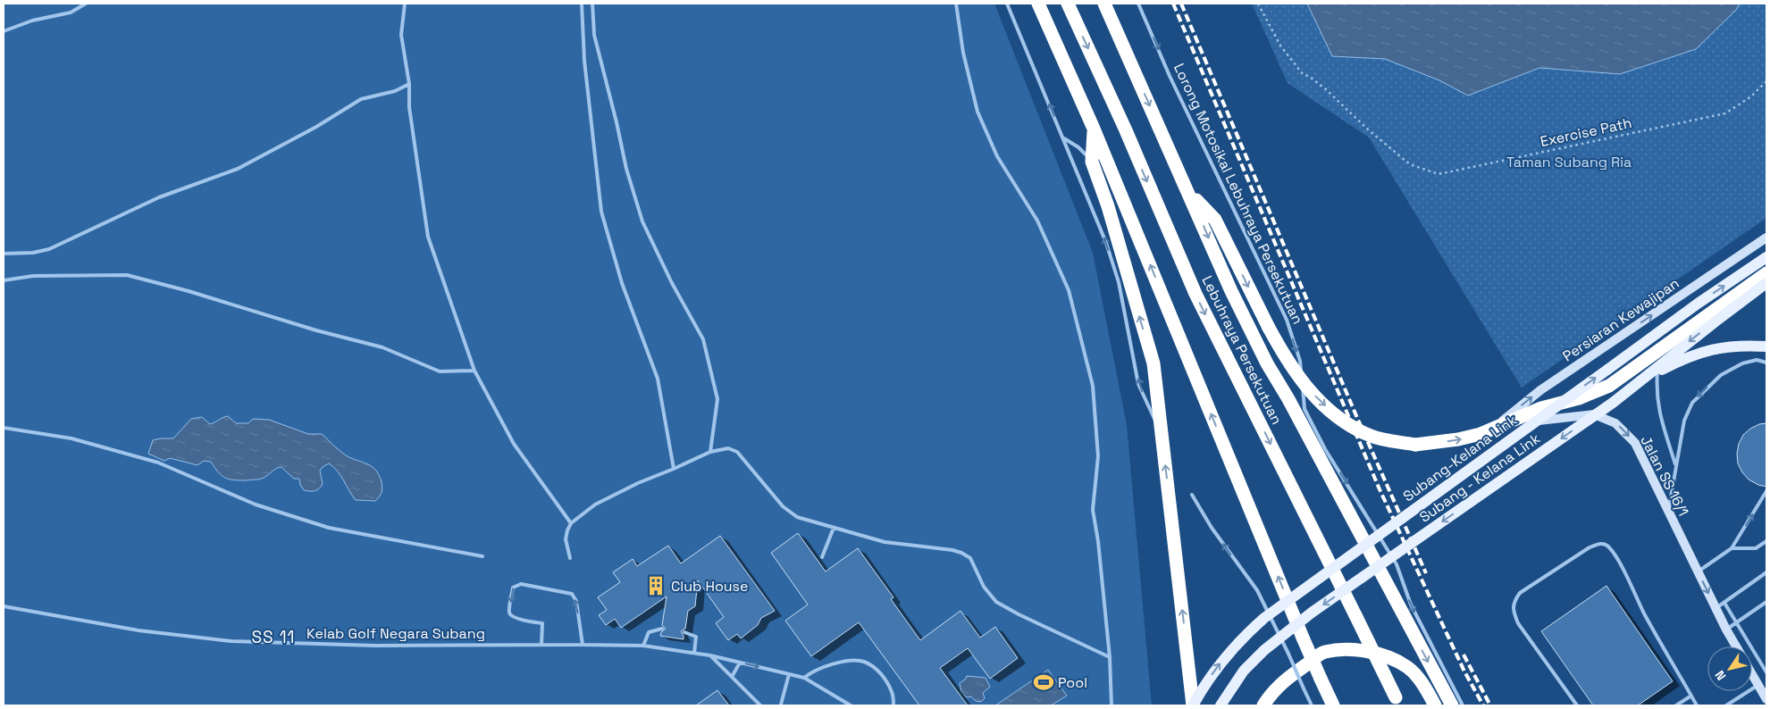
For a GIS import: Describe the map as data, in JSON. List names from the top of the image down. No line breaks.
{"streets":{"highway":["Lebuhraya Persekutuan"],"main road":["Subang-Kelana Link","Subang - Kelana Link"],"street":["Persiaran Kewajipan","Jalan SS 16/1"],"lane":["Lorong Motosikal Lebuhraya Persekutuan","Kelab Golf Negara Subang"],"path":["Exercise Path"]},"crossings":[["Persiaran Kewajipan","Jalan SS 16/1"]],"one_way":["Lorong Motosikal Lebuhraya Persekutuan","Persiaran Kewajipan","Subang-Kelana Link","Jalan SS 16/1","Subang - Kelana Link"],"districts":["SS 11"],"parks":["Taman Subang Ria"],"places":{"building":["Club House"],"sports":["Pool"]},"north":"bottom left"}
